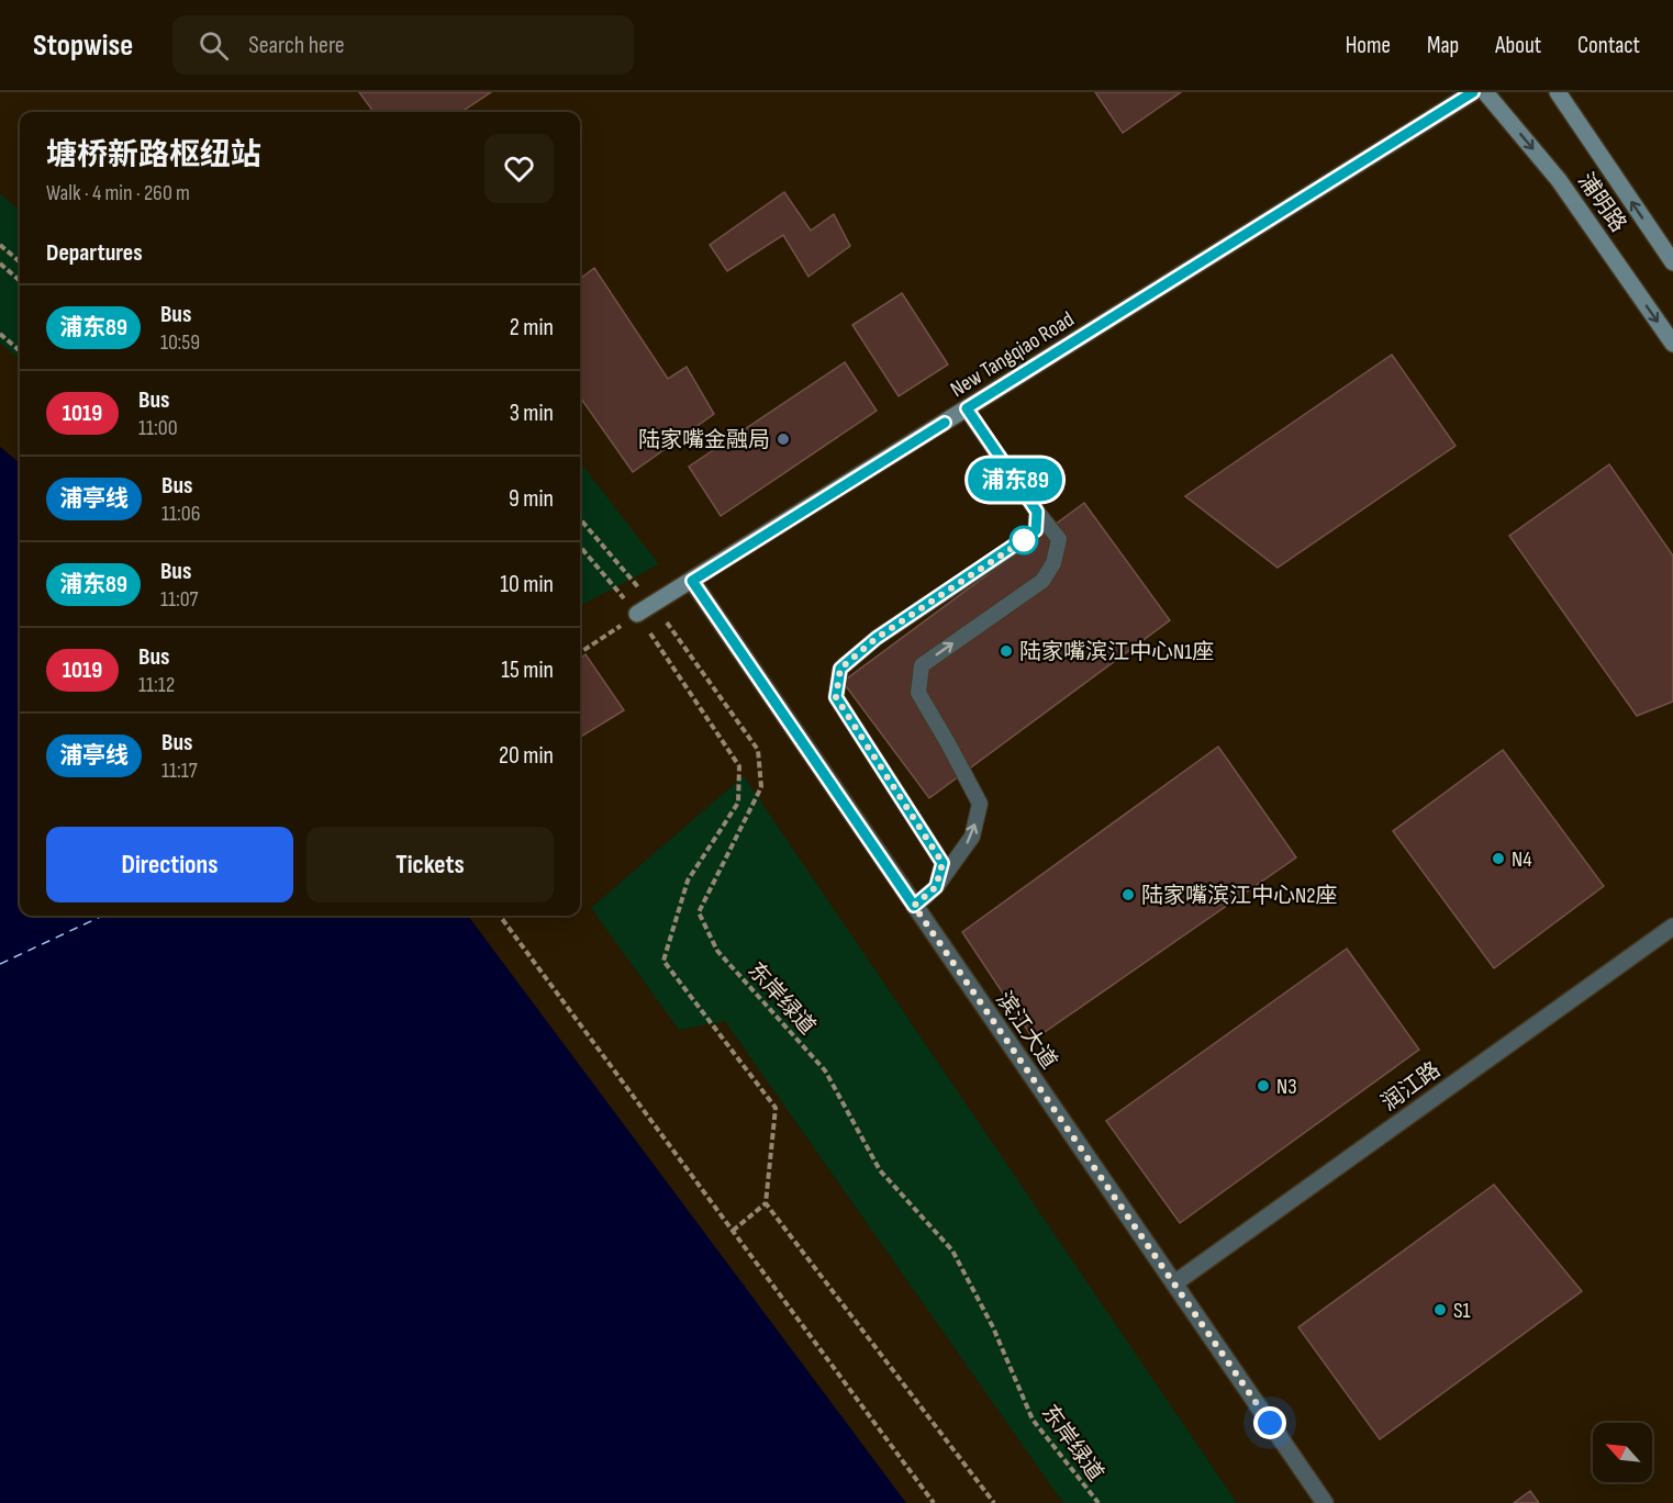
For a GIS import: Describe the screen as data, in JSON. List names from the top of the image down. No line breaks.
{"streets":{"street":["浦明路","New Tangqiao Road","滨江大道","润江路"],"path":["东岸绿道"]},"crossings":[["New Tangqiao Road","东岸绿道"],["New Tangqiao Road","滨江大道"],["滨江大道","润江路"]],"places":["陆家嘴金融局","陆家嘴滨江中心N1座","N4","陆家嘴滨江中心N2座","N3","S1"],"lines":["bus line 浦东89"],"north":"top left","page":{"header":"Stopwise","search":"Search here","nav":["Home","Map","About","Contact"],"on_map":"浦东89","heading":[["塘桥新路枢纽站","Walk · 4 min · 260 m"],"Departures"],"list":[{"mark":"浦东89","name":"Bus","note":"10:59","value":"2 min"},{"mark":"1019","name":"Bus","note":"11:00","value":"3 min"},{"mark":"浦亭线","name":"Bus","note":"11:06","value":"9 min"},{"mark":"浦东89","name":"Bus","note":"11:07","value":"10 min"},{"mark":"1019","name":"Bus","note":"11:12","value":"15 min"},{"mark":"浦亭线","name":"Bus","note":"11:17","value":"20 min"}],"buttons":["Directions","Tickets"]}}
